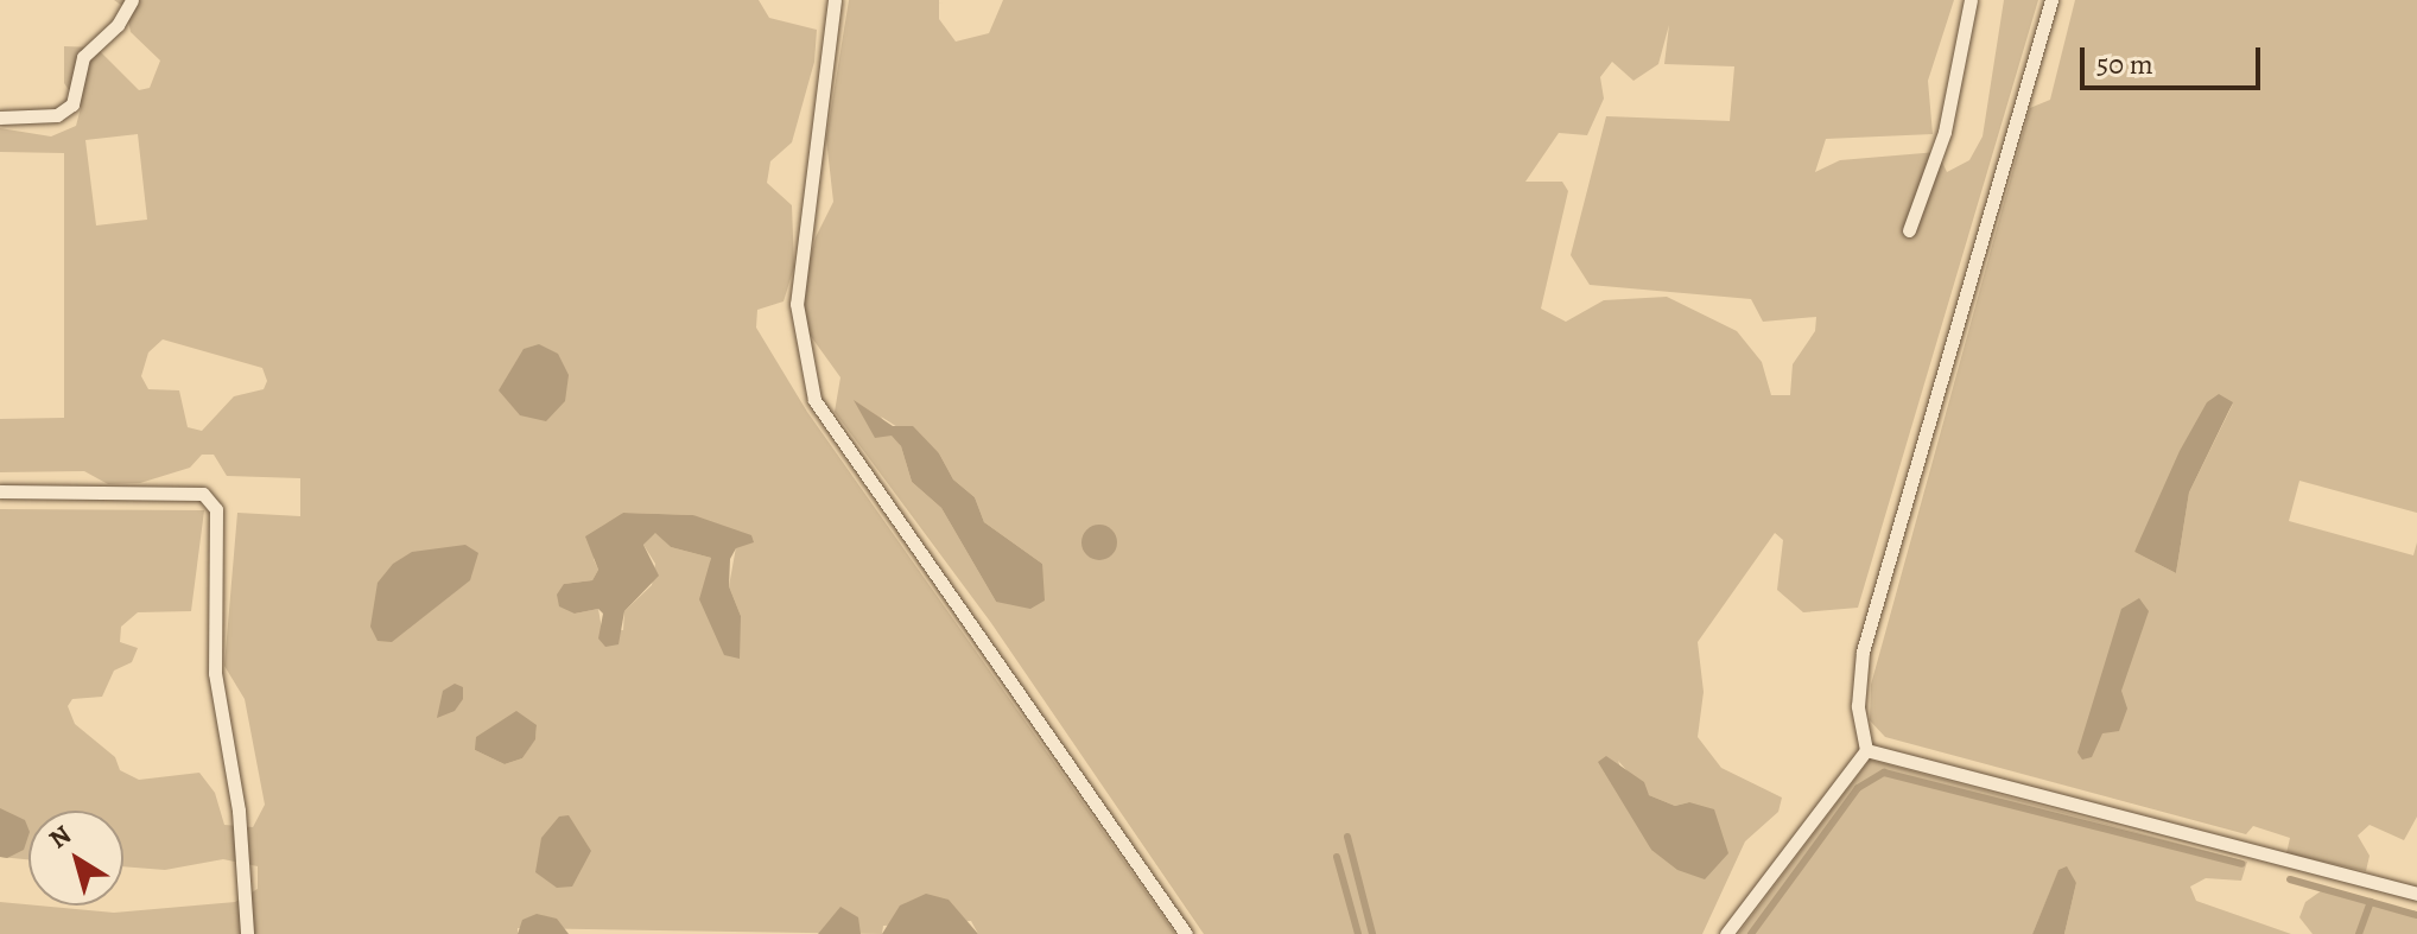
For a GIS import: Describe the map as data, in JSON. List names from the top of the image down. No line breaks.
{"scale_bar":"50 m","north":"top left"}
